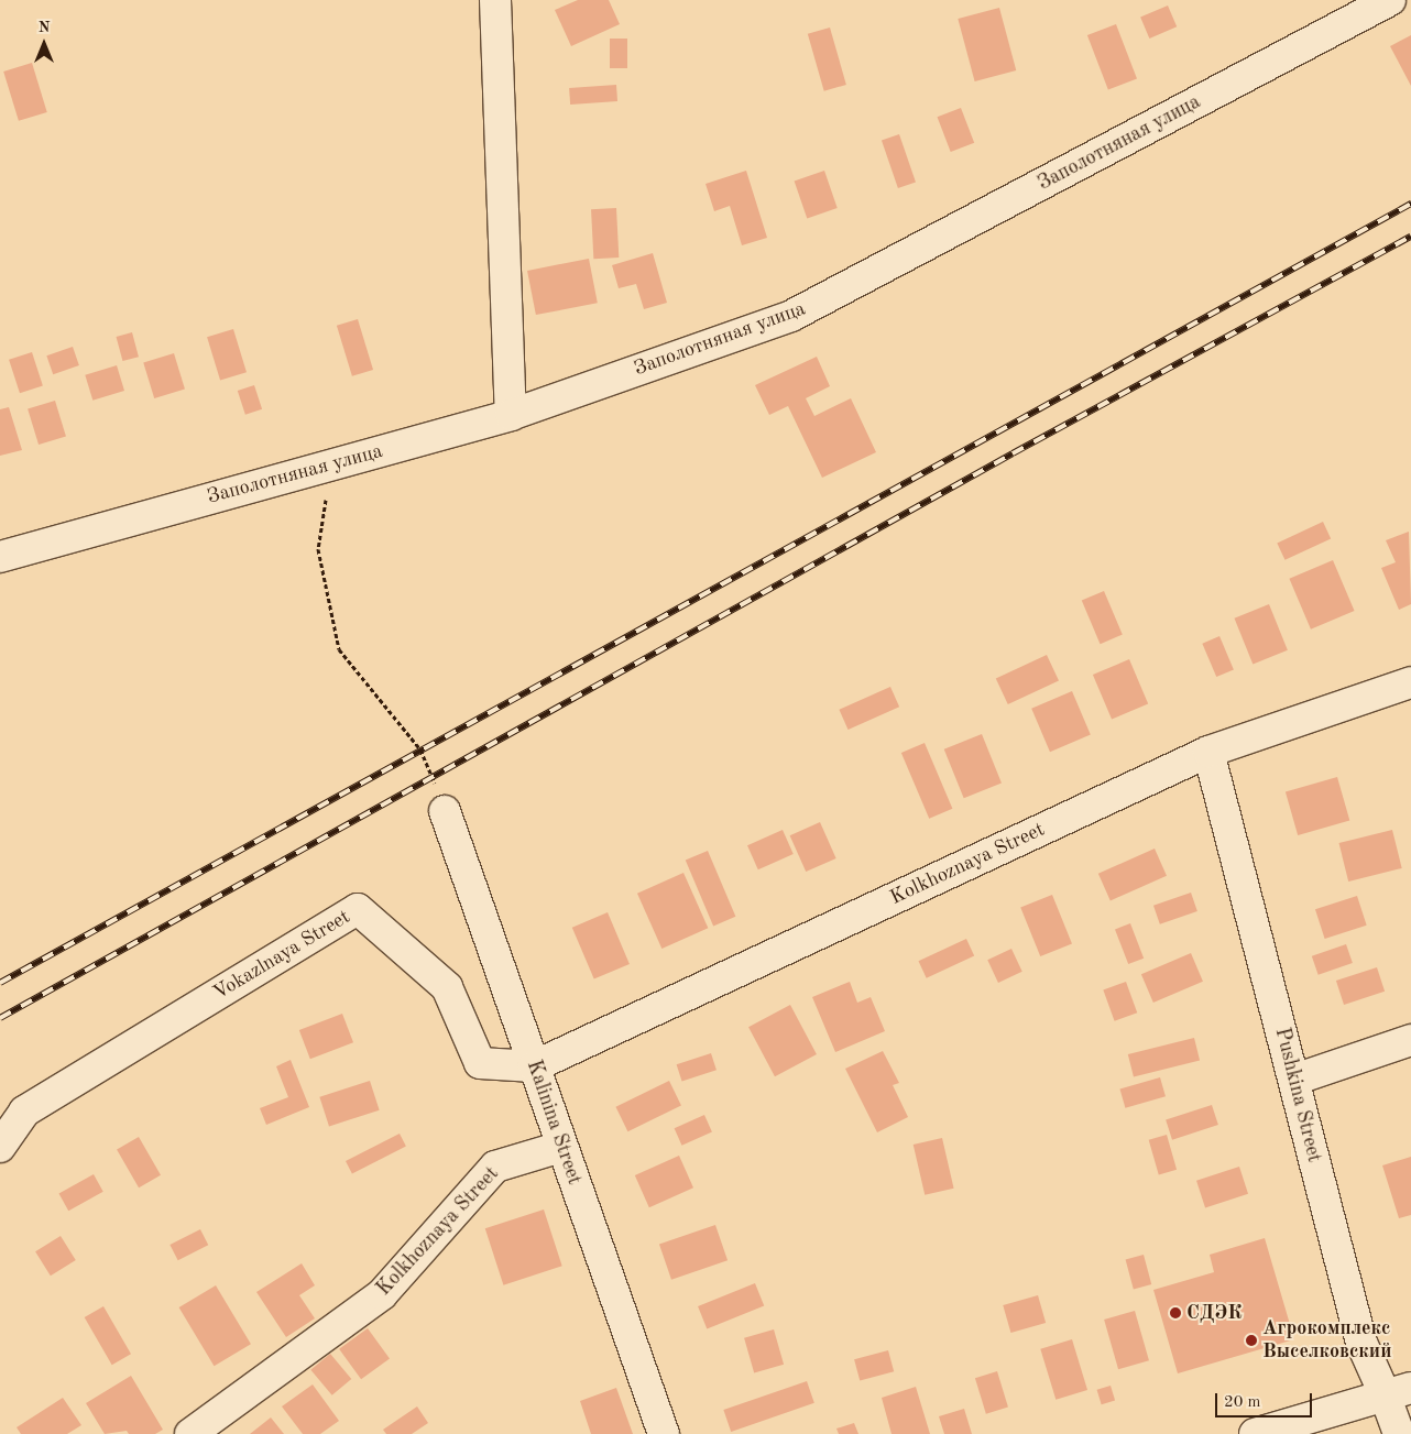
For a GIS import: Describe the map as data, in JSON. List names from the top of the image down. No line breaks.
{"streets":{"street":["Заполотняная улица","Kolkhoznaya Street","Vokazlnaya Street","Pushkina Street","Kalinina Street"]},"crossings":[["Kolkhoznaya Street","Vokazlnaya Street"],["Kolkhoznaya Street","Pushkina Street"],["Kolkhoznaya Street","Kalinina Street"],["Vokazlnaya Street","Kalinina Street"]],"places":["СДЭК","Агрокомплекс Выселковский"],"scale_bar":"20 m","north":"top"}
